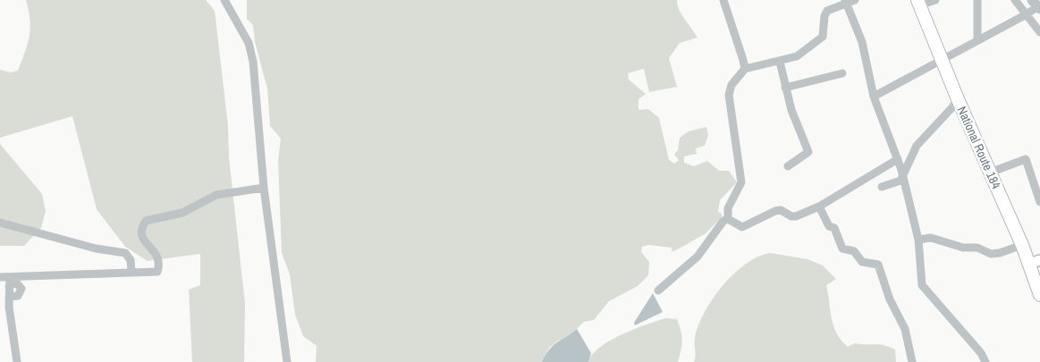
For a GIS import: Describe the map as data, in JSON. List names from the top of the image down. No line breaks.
{"streets":{"highway":["National Route 184"]}}
